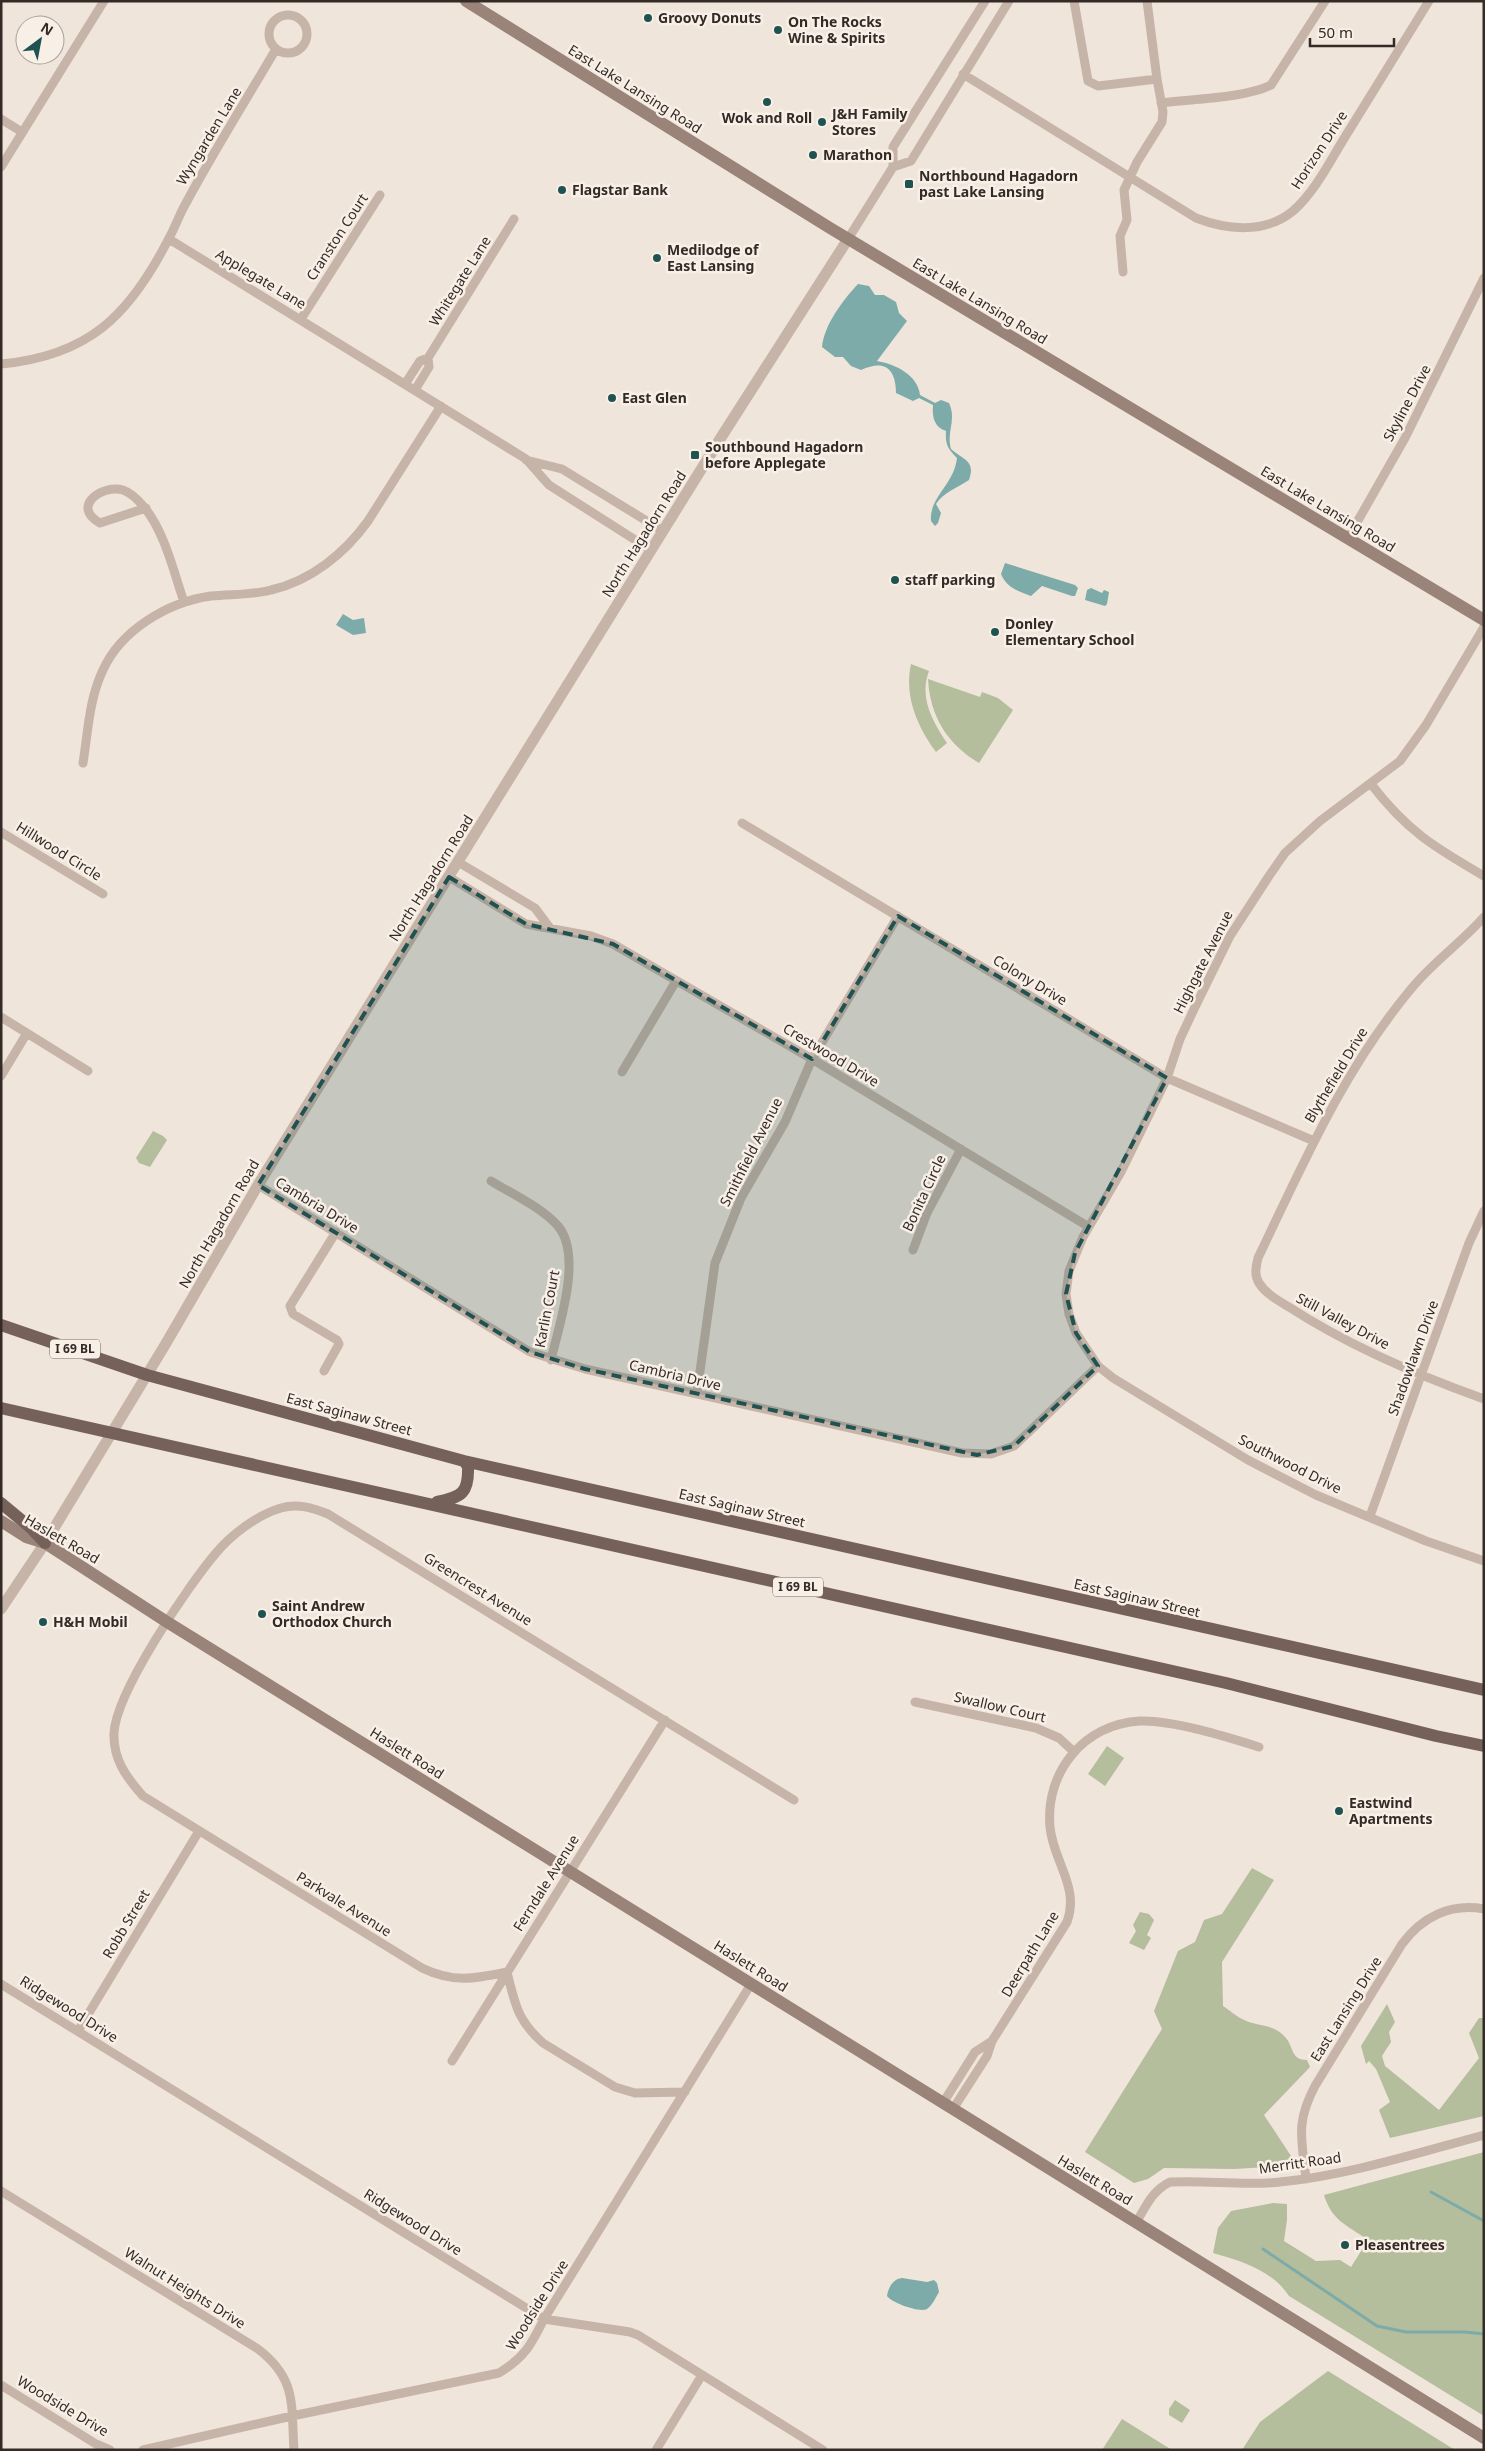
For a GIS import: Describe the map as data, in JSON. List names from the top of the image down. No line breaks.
{"streets":{"main road":["East Lake Lansing Road","I 69 BL","East Saginaw Street","Haslett Road"],"street":["Wyngarden Lane","Horizon Drive","Cranston Court","Applegate Lane","Whitegate Lane","Skyline Drive","North Hagadorn Road","Hillwood Circle","Highgate Avenue","Colony Drive","Crestwood Drive","Blythefield Drive","Smithfield Avenue","Bonita Circle","Cambria Drive","Karlin Court","Still Valley Drive","Shadowlawn Drive","Southwood Drive","Greencrest Avenue","Swallow Court","Ferndale Avenue","Parkvale Avenue","Robb Street","Deerpath Lane","Ridgewood Drive","East Lansing Drive","Merritt Road","Walnut Heights Drive","Woodside Drive"]},"crossings":[["East Lake Lansing Road","Skyline Drive"],["East Lake Lansing Road","North Hagadorn Road"],["Wyngarden Lane","Applegate Lane"],["Horizon Drive","North Hagadorn Road"],["Cranston Court","Applegate Lane"],["Applegate Lane","Whitegate Lane"],["Applegate Lane","North Hagadorn Road"],["North Hagadorn Road","Crestwood Drive"],["North Hagadorn Road","Cambria Drive"],["North Hagadorn Road","I 69 BL"],["North Hagadorn Road","East Saginaw Street"],["North Hagadorn Road","Haslett Road"],["Highgate Avenue","Colony Drive"],["Highgate Avenue","Crestwood Drive"],["Highgate Avenue","Cambria Drive"],["Highgate Avenue","Southwood Drive"],["Colony Drive","Blythefield Drive"],["Colony Drive","Smithfield Avenue"],["Crestwood Drive","Smithfield Avenue"],["Crestwood Drive","Bonita Circle"],["Blythefield Drive","Still Valley Drive"],["Smithfield Avenue","Cambria Drive"],["Cambria Drive","Karlin Court"],["Cambria Drive","Southwood Drive"],["Still Valley Drive","Shadowlawn Drive"],["Shadowlawn Drive","Southwood Drive"],["Haslett Road","Greencrest Avenue"],["Haslett Road","Ferndale Avenue"],["Haslett Road","Parkvale Avenue"],["Haslett Road","Deerpath Lane"],["Haslett Road","Merritt Road"],["Haslett Road","Woodside Drive"],["Greencrest Avenue","Ferndale Avenue"],["Greencrest Avenue","Parkvale Avenue"],["Swallow Court","Deerpath Lane"],["Ferndale Avenue","Parkvale Avenue"],["Parkvale Avenue","Robb Street"],["Robb Street","Ridgewood Drive"],["Ridgewood Drive","Woodside Drive"],["East Lansing Drive","Merritt Road"],["Walnut Heights Drive","Woodside Drive"]],"places":{"other":["Groovy Donuts","On The Rocks Wine & Spirits","Wok and Roll","J&H Family Stores","Marathon","Flagstar Bank","Medilodge of East Lansing","East Glen","staff parking","Donley Elementary School","Saint Andrew Orthodox Church","H&H Mobil","Eastwind Apartments","Pleasentrees"],"transit":["Northbound Hagadorn past Lake Lansing","Southbound Hagadorn before Applegate"]},"scale_bar":"50 m","north":"top right"}
